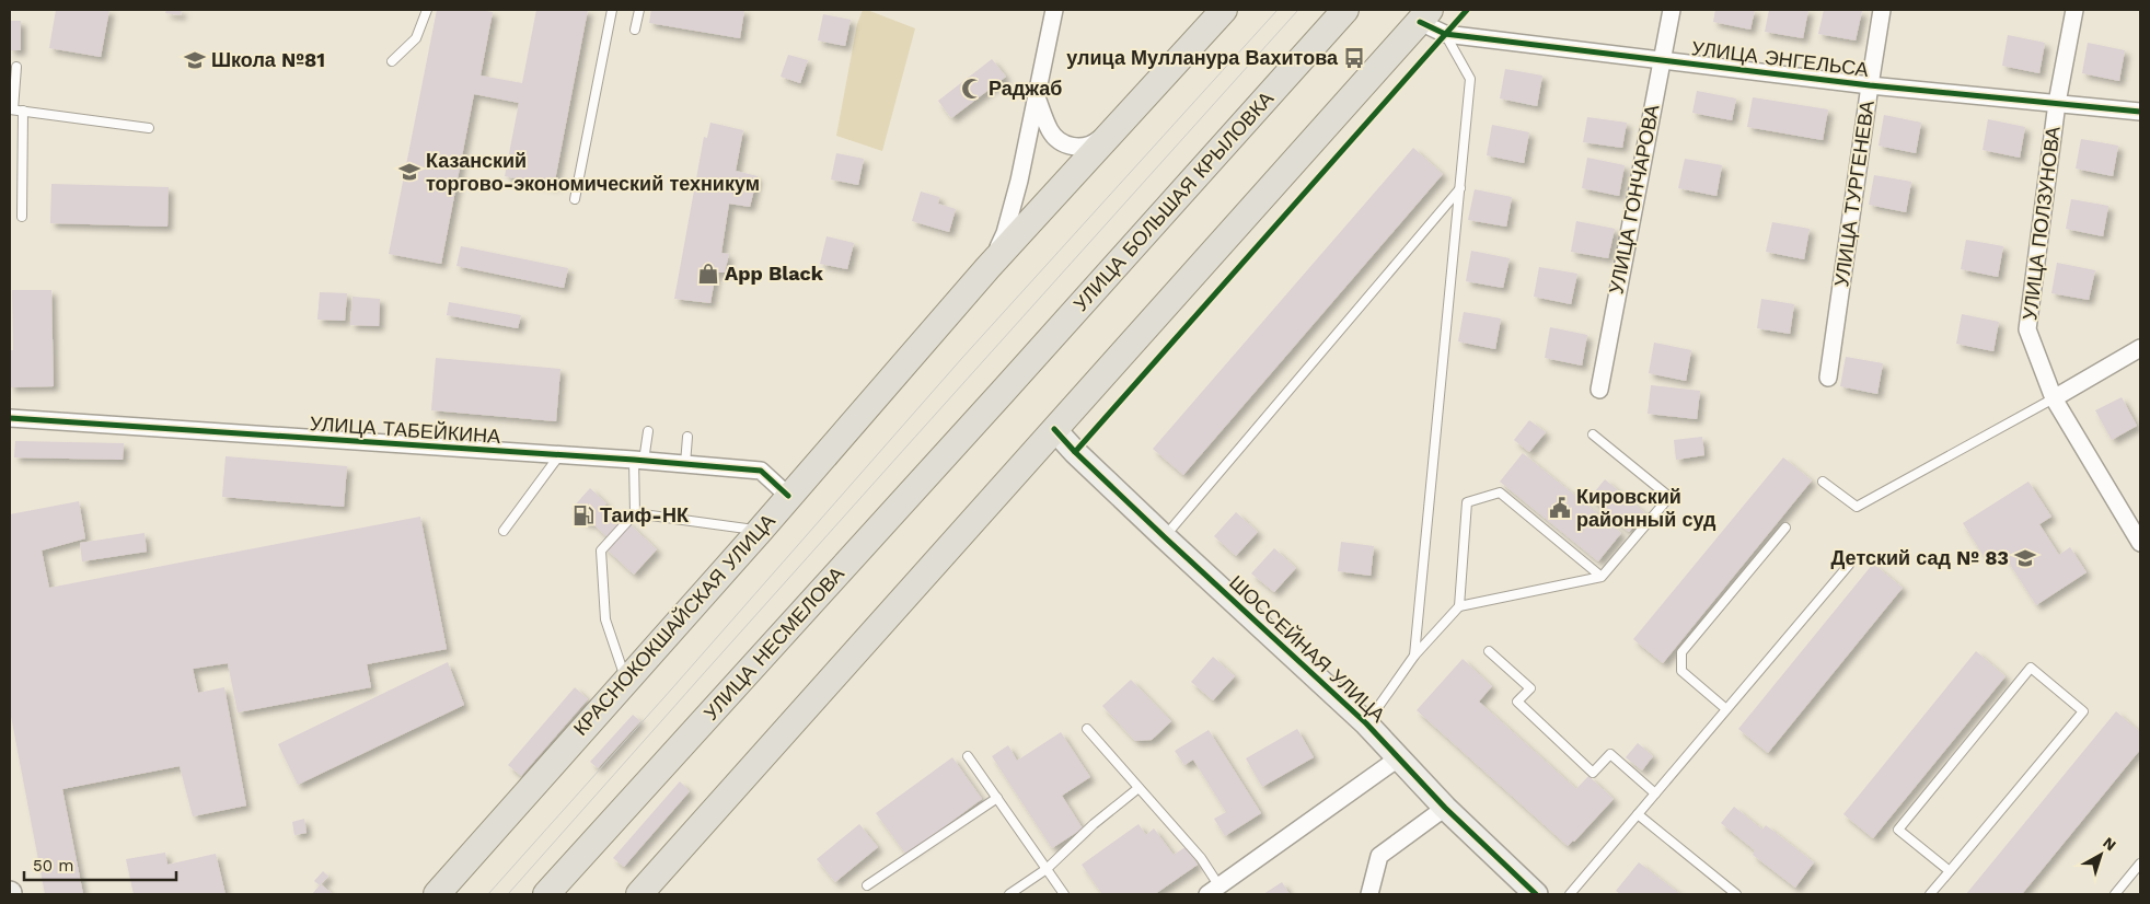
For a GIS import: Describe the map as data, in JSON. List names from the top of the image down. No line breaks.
{"streets":{"main road":["УЛИЦА БОЛЬШАЯ КРЫЛОВКА","КРАСНОКОКШАЙСКАЯ УЛИЦА","УЛИЦА НЕСМЕЛОВА"],"street":["УЛИЦА ЭНГЕЛЬСА","УЛИЦА ТУРГЕНЕВА","УЛИЦА ГОНЧАРОВА","УЛИЦА ПОЛЗУНОВА","УЛИЦА ТАБЕЙКИНА","ШОССЕЙНАЯ УЛИЦА"]},"crossings":[["УЛИЦА ЭНГЕЛЬСА","УЛИЦА ТУРГЕНЕВА"],["УЛИЦА ЭНГЕЛЬСА","УЛИЦА ГОНЧАРОВА"],["УЛИЦА ЭНГЕЛЬСА","УЛИЦА ПОЛЗУНОВА"],["УЛИЦА БОЛЬШАЯ КРЫЛОВКА","УЛИЦА НЕСМЕЛОВА"],["УЛИЦА ТАБЕЙКИНА","КРАСНОКОКШАЙСКАЯ УЛИЦА"]],"places":{"bus stop":["улица Мулланура Вахитова"],"school or university":["Школа №81","Казанский торгово-экономический техникум","Детский сад № 83"],"mosque":["Раджаб"],"shop":["App Black"],"public building":["Кировский районный суд"],"fuel station":["Таиф-НК"]},"scale_bar":"50 m","north":"top right"}
